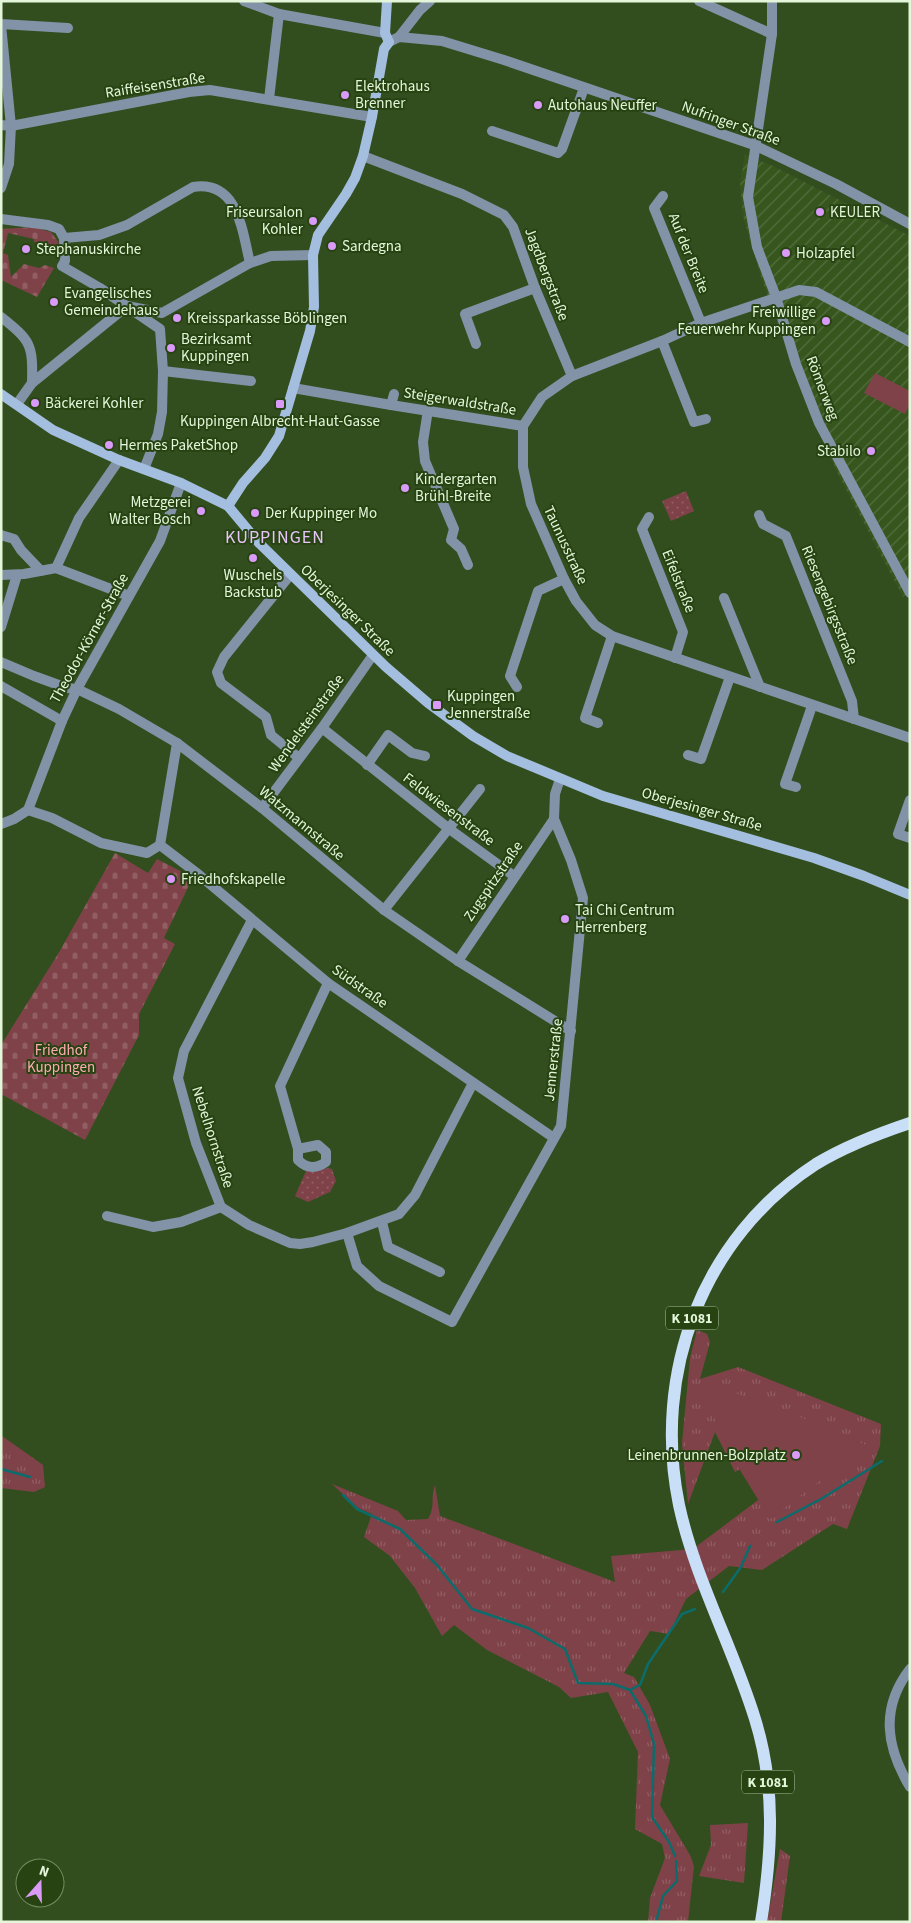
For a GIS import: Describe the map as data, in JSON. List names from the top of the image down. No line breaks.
{"streets":{"main road":["Oberjesinger Straße","K 1081"],"street":["Raiffeisenstraße","Nufringer Straße","Auf der Breite","Jagdbergstraße","Römerweg","Steigerwaldstraße","Taunusstraße","Eifelstraße","Riesengebirgsstraße","Theodor-Körner-Straße","Wendelsteinstraße","Feldwiesenstraße","Watzmannstraße","Zugspitzstraße","Südstraße","Jennerstraße","Nebelhornstraße"]},"crossings":[["Nufringer Straße","Römerweg"],["Steigerwaldstraße","Taunusstraße"],["Taunusstraße","Eifelstraße"],["Taunusstraße","Riesengebirgsstraße"],["Oberjesinger Straße","Wendelsteinstraße"],["Oberjesinger Straße","Jennerstraße"],["Theodor-Körner-Straße","Watzmannstraße"],["Wendelsteinstraße","Feldwiesenstraße"],["Wendelsteinstraße","Watzmannstraße"],["Feldwiesenstraße","Zugspitzstraße"],["Watzmannstraße","Zugspitzstraße"],["Watzmannstraße","Jennerstraße"],["Zugspitzstraße","Jennerstraße"],["Südstraße","Jennerstraße"],["Südstraße","Nebelhornstraße"],["Jennerstraße","Nebelhornstraße"]],"districts":["KUPPINGEN"],"parks":["Friedhof Kuppingen"],"places":{"other":["Elektrohaus Brenner","Autohaus Neuffer","KEULER","Friseursalon Kohler","Sardegna","Stephanuskirche","Holzapfel","Evangelisches Gemeindehaus","Kreissparkasse Böblingen","Freiwillige Feuerwehr Kuppingen","Bezirksamt Kuppingen","Bäckerei Kohler","Hermes PaketShop","Stabilo","Kindergarten Brühl-Breite","Metzgerei Walter Bosch","Der Kuppinger Mo","Wuschels Backstub","Friedhofskapelle","Tai Chi Centrum Herrenberg","Leinenbrunnen-Bolzplatz"],"transit":["Kuppingen Albrecht-Haut-Gasse","Kuppingen Jennerstraße"]},"north":"top"}
